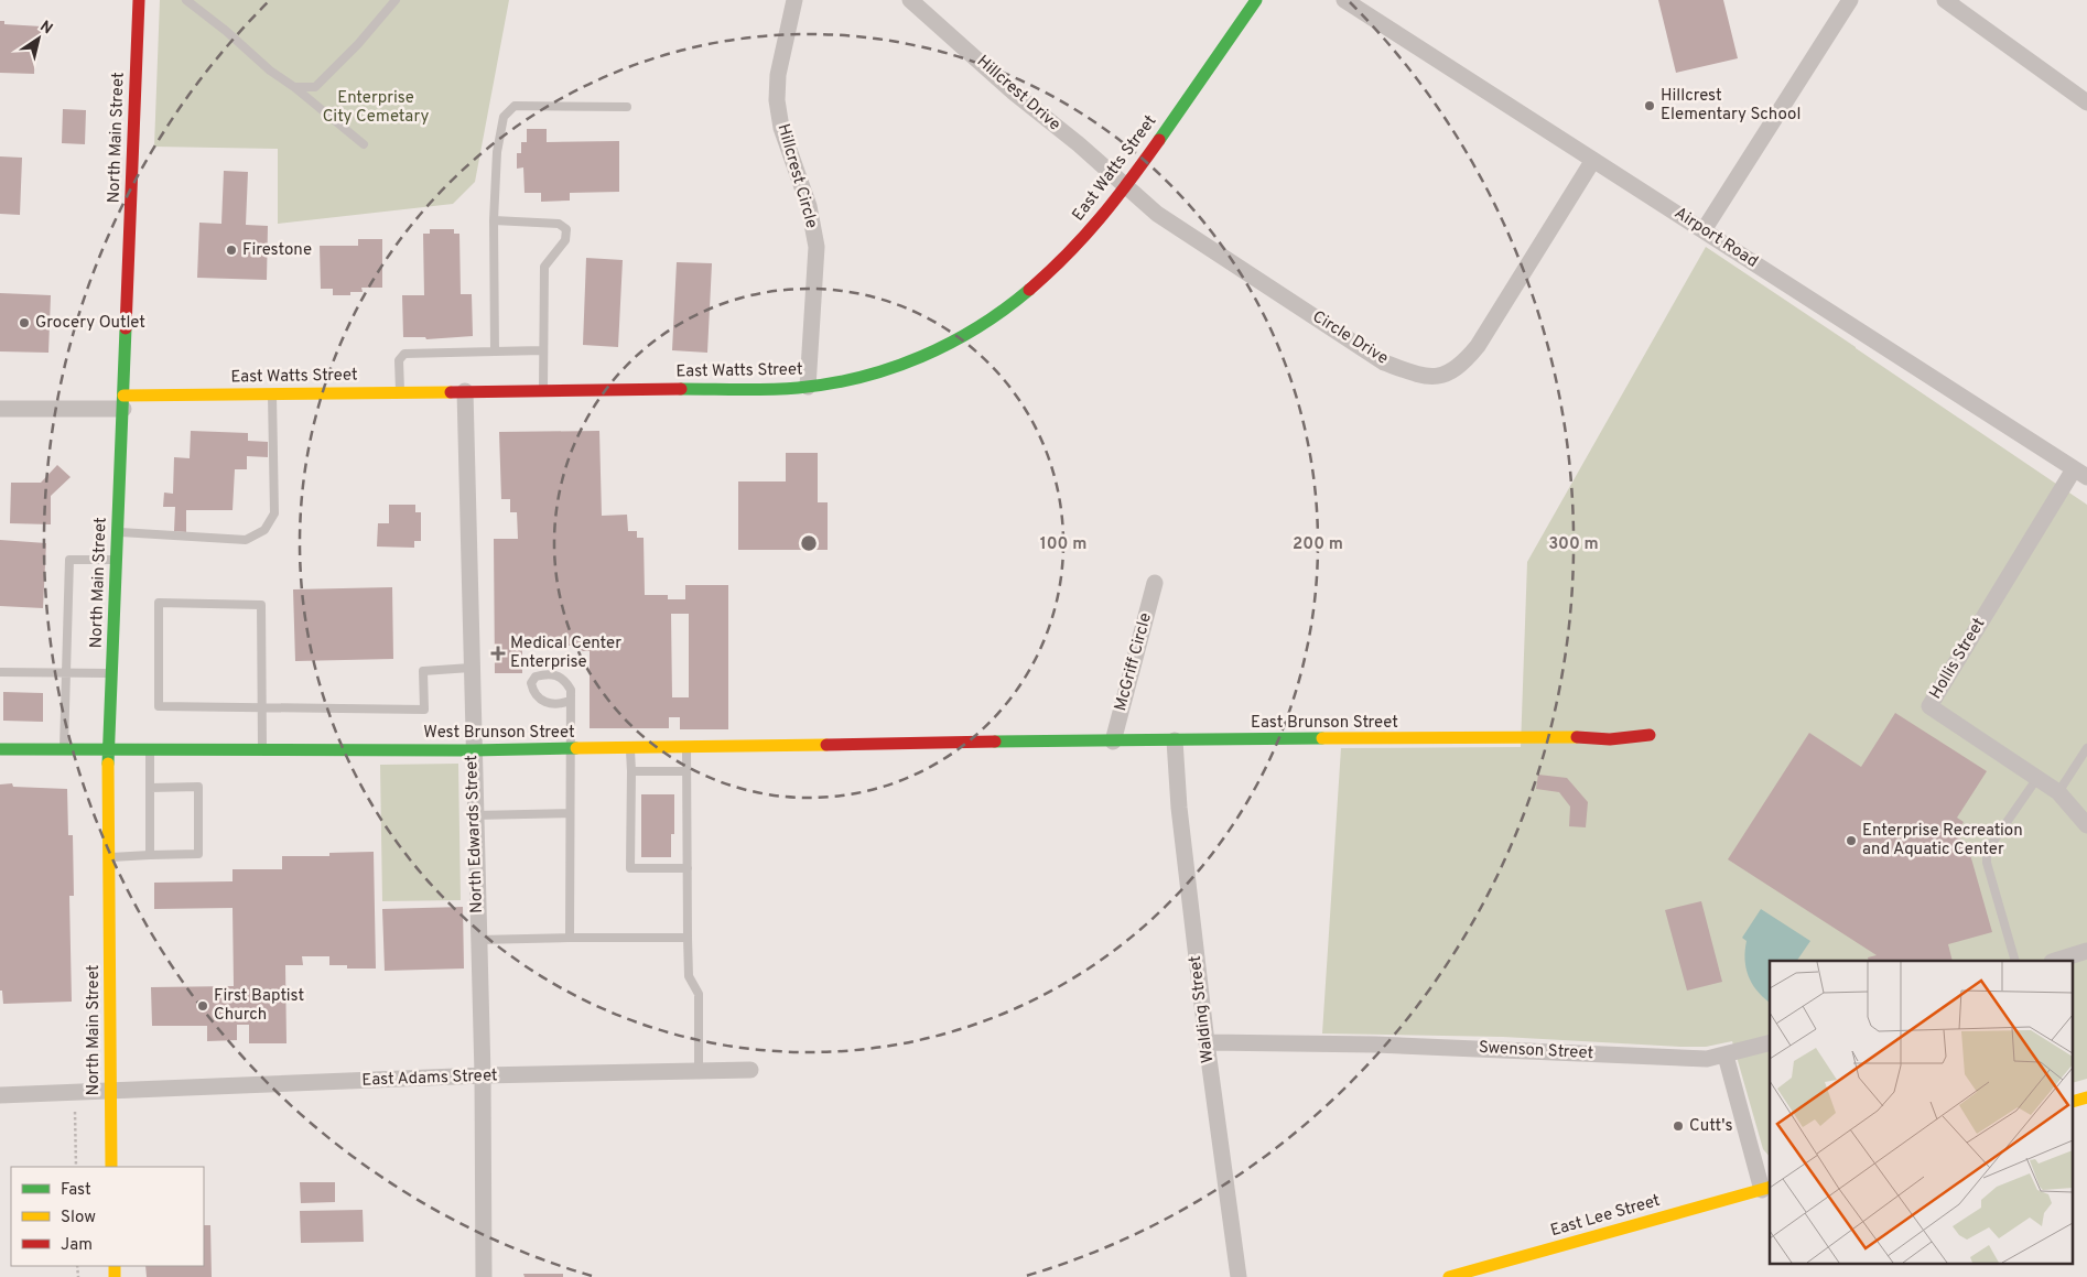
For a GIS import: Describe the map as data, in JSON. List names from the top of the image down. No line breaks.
{"streets":{"street":["Hillcrest Drive","North Main Street","East Watts Street","Hillcrest Circle","Airport Road","Circle Drive","Hollis Street","McGriff Circle","East Brunson Street","West Brunson Street","North Edwards Street","Walding Street","Swenson Street","East Adams Street","East Lee Street"]},"crossings":[["Hillcrest Drive","East Watts Street"],["Hillcrest Drive","Circle Drive"],["North Main Street","East Watts Street"],["North Main Street","West Brunson Street"],["North Main Street","East Adams Street"],["East Watts Street","Hillcrest Circle"],["East Watts Street","Circle Drive"],["East Watts Street","North Edwards Street"],["Airport Road","Circle Drive"],["Airport Road","Hollis Street"],["McGriff Circle","East Brunson Street"],["East Brunson Street","West Brunson Street"],["East Brunson Street","Walding Street"],["West Brunson Street","North Edwards Street"],["North Edwards Street","East Adams Street"],["Walding Street","Swenson Street"]],"parks":["Enterprise City Cemetary"],"places":{"other":["Hillcrest Elementary School","Firestone","Grocery Outlet","Enterprise Recreation and Aquatic Center","First Baptist Church","Cutt's"],"health":["Medical Center Enterprise"]},"legend":["Fast","Slow","Jam"],"north":"top right","rings":["100 m","200 m","300 m"]}
